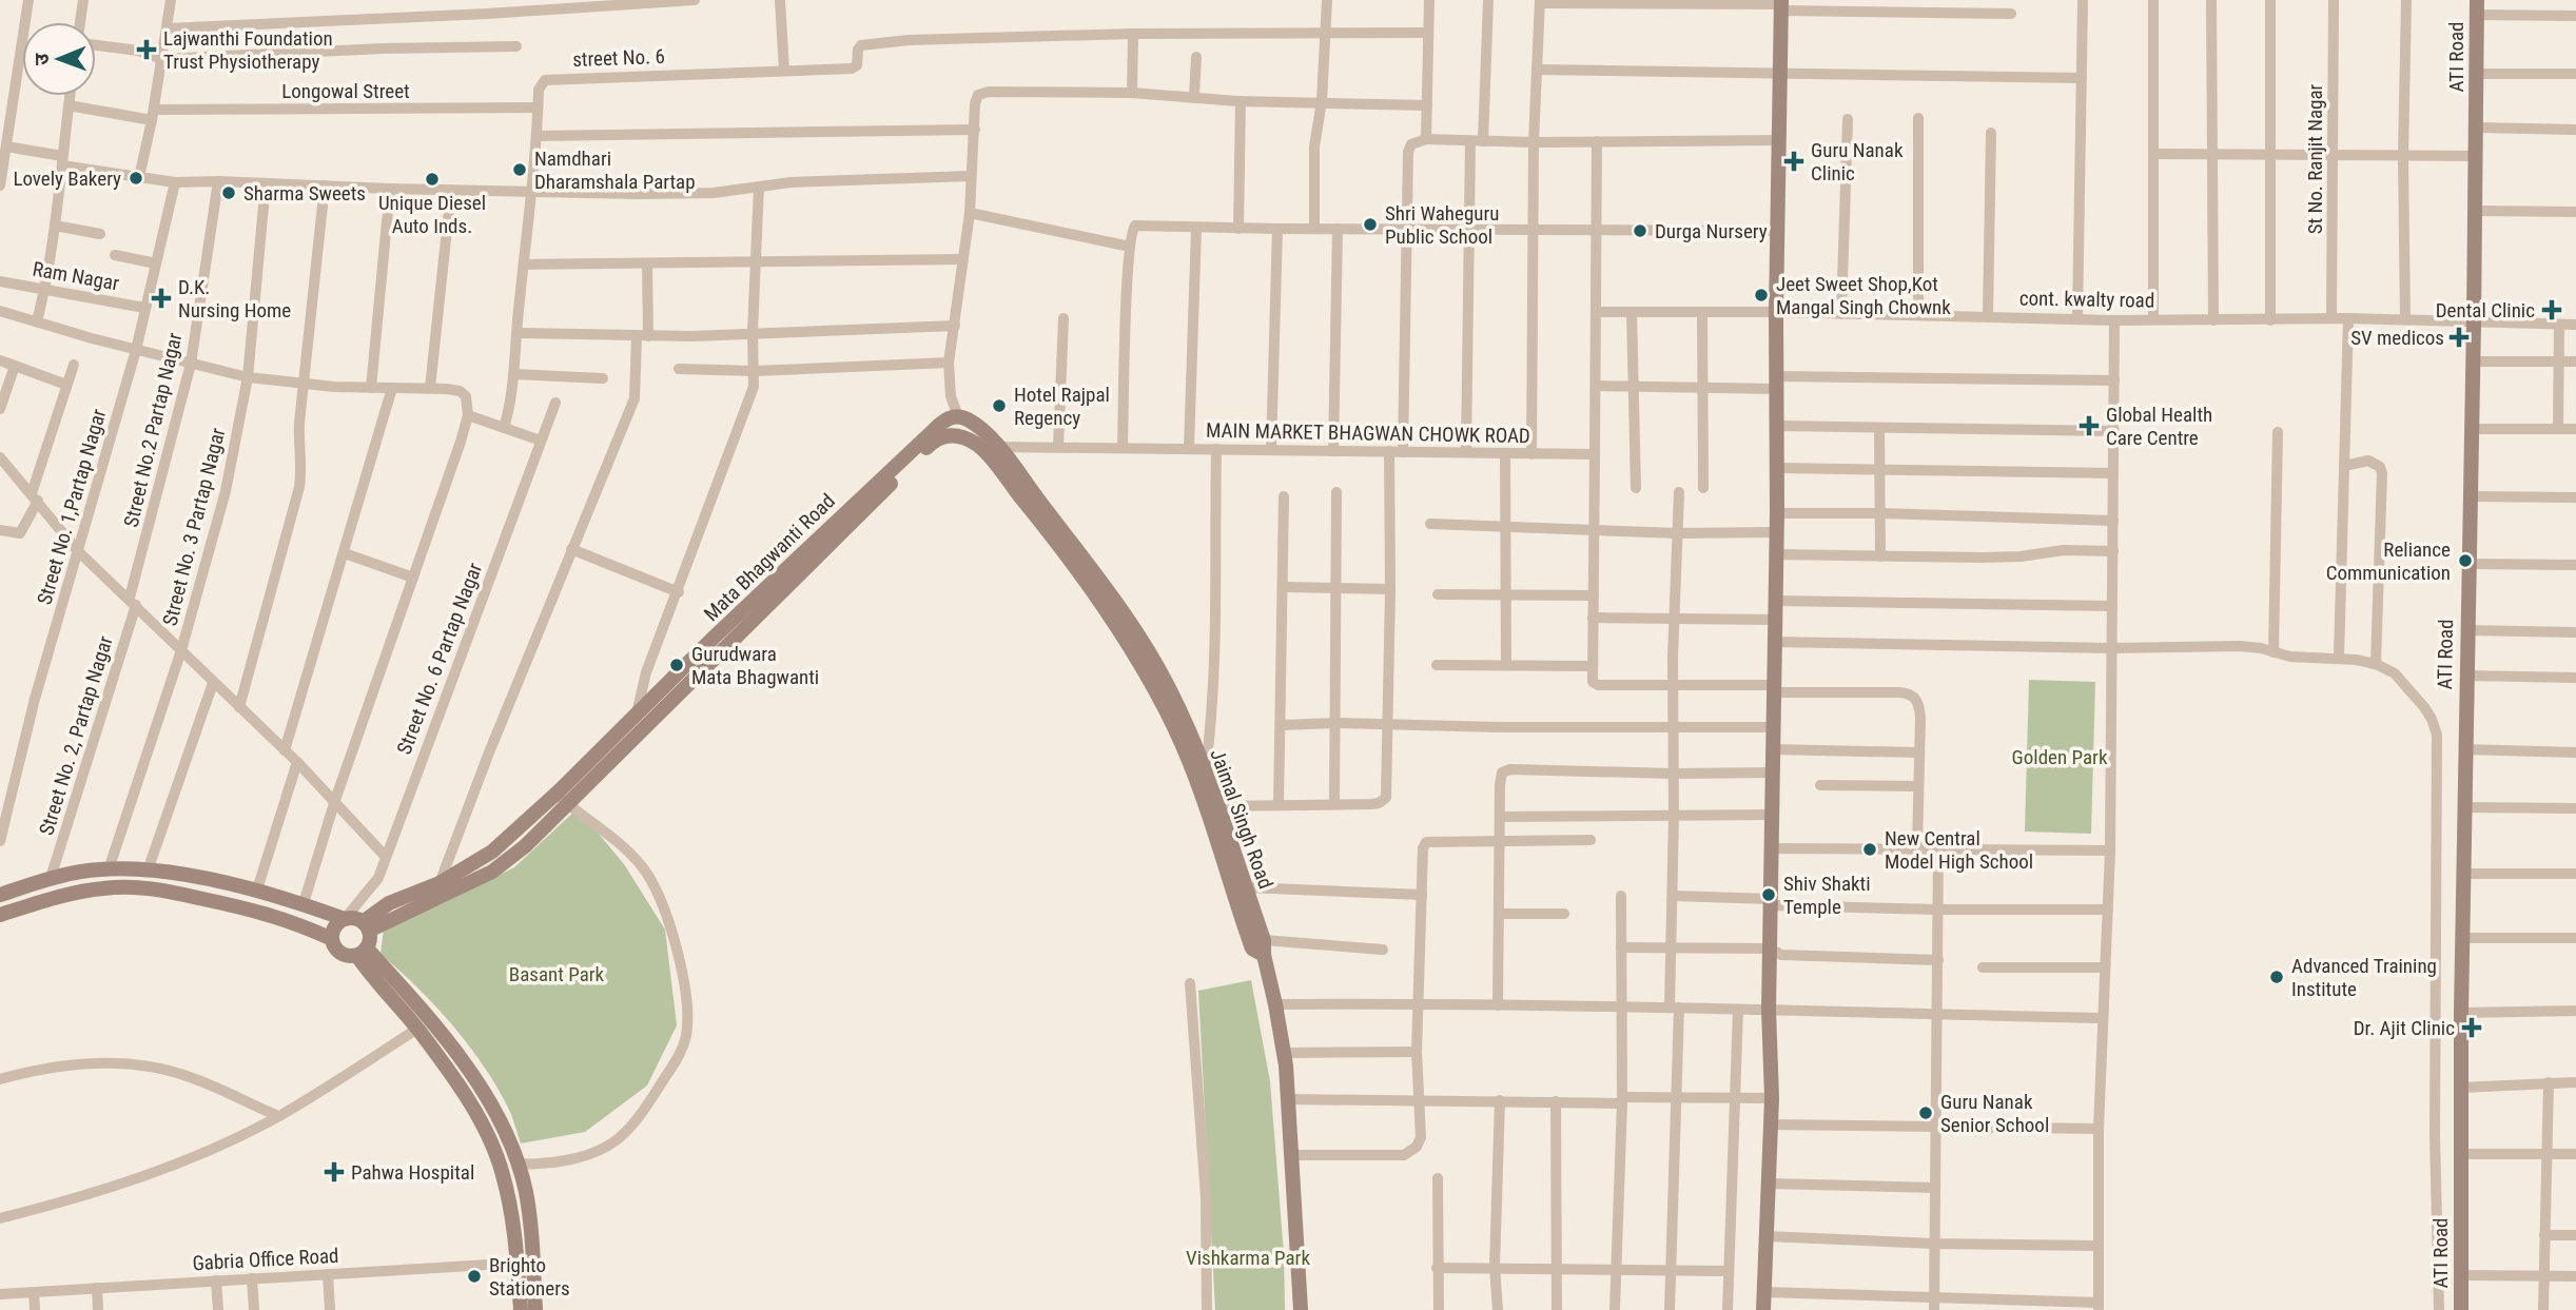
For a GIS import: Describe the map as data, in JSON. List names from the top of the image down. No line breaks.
{"streets":{"street":["ATI Road","street No. 6","Longowal Street","St No. Ranjit Nagar","Ram Nagar","cont. kwalty road","Street No.2 Partap Nagar","MAIN MARKET BHAGWAN CHOWK ROAD","Street No. 1,Partap Nagar","Street No. 3 Partap Nagar","Mata Bhagwanti Road","Street No. 6 Partap Nagar","Street No. 2, Partap Nagar","Jaimal Singh Road","Gabria Office Road"]},"crossings":[["ATI Road","cont. kwalty road"],["street No. 6","Longowal Street"],["St No. Ranjit Nagar","cont. kwalty road"],["Ram Nagar","Street No. 1,Partap Nagar"],["Street No.2 Partap Nagar","Street No. 2, Partap Nagar"],["MAIN MARKET BHAGWAN CHOWK ROAD","Jaimal Singh Road"],["Mata Bhagwanti Road","Street No. 6 Partap Nagar"],["Mata Bhagwanti Road","Jaimal Singh Road"]],"parks":["Golden Park","Basant Park","Vishkarma Park"],"places":{"health":["Lajwanthi Foundation Trust Physiotherapy","Guru Nanak Clinic","D.K. Nursing Home","Dental Clinic","SV medicos","Global Health Care Centre","Dr. Ajit Clinic","Pahwa Hospital"],"other":["Namdhari Dharamshala Partap","Lovely Bakery","Unique Diesel Auto Inds.","Sharma Sweets","Shri Waheguru Public School","Durga Nursery","Jeet Sweet Shop,Kot Mangal Singh Chownk","Hotel Rajpal Regency","Reliance Communication","Gurudwara Mata Bhagwanti","New Central Model High School","Shiv Shakti Temple","Advanced Training Institute","Guru Nanak Senior School","Brighto Stationers"]},"north":"left"}
